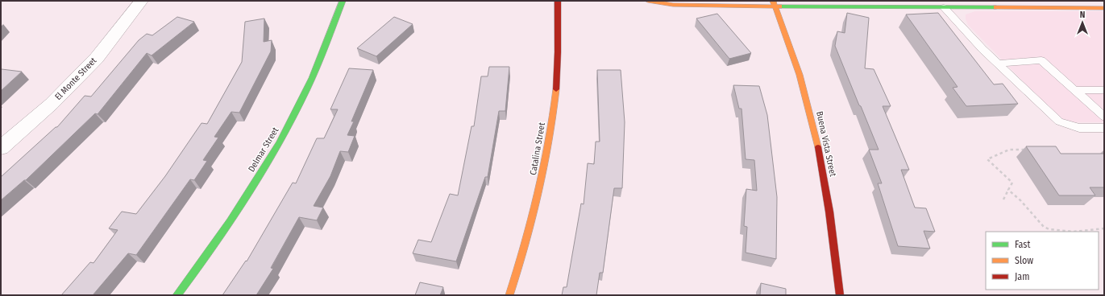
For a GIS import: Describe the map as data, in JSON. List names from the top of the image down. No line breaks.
{"streets":{"street":["El Monte Street","Buena Vista Street","Catalina Street","Delmar Street"]},"legend":["Fast","Slow","Jam"],"north":"top"}
